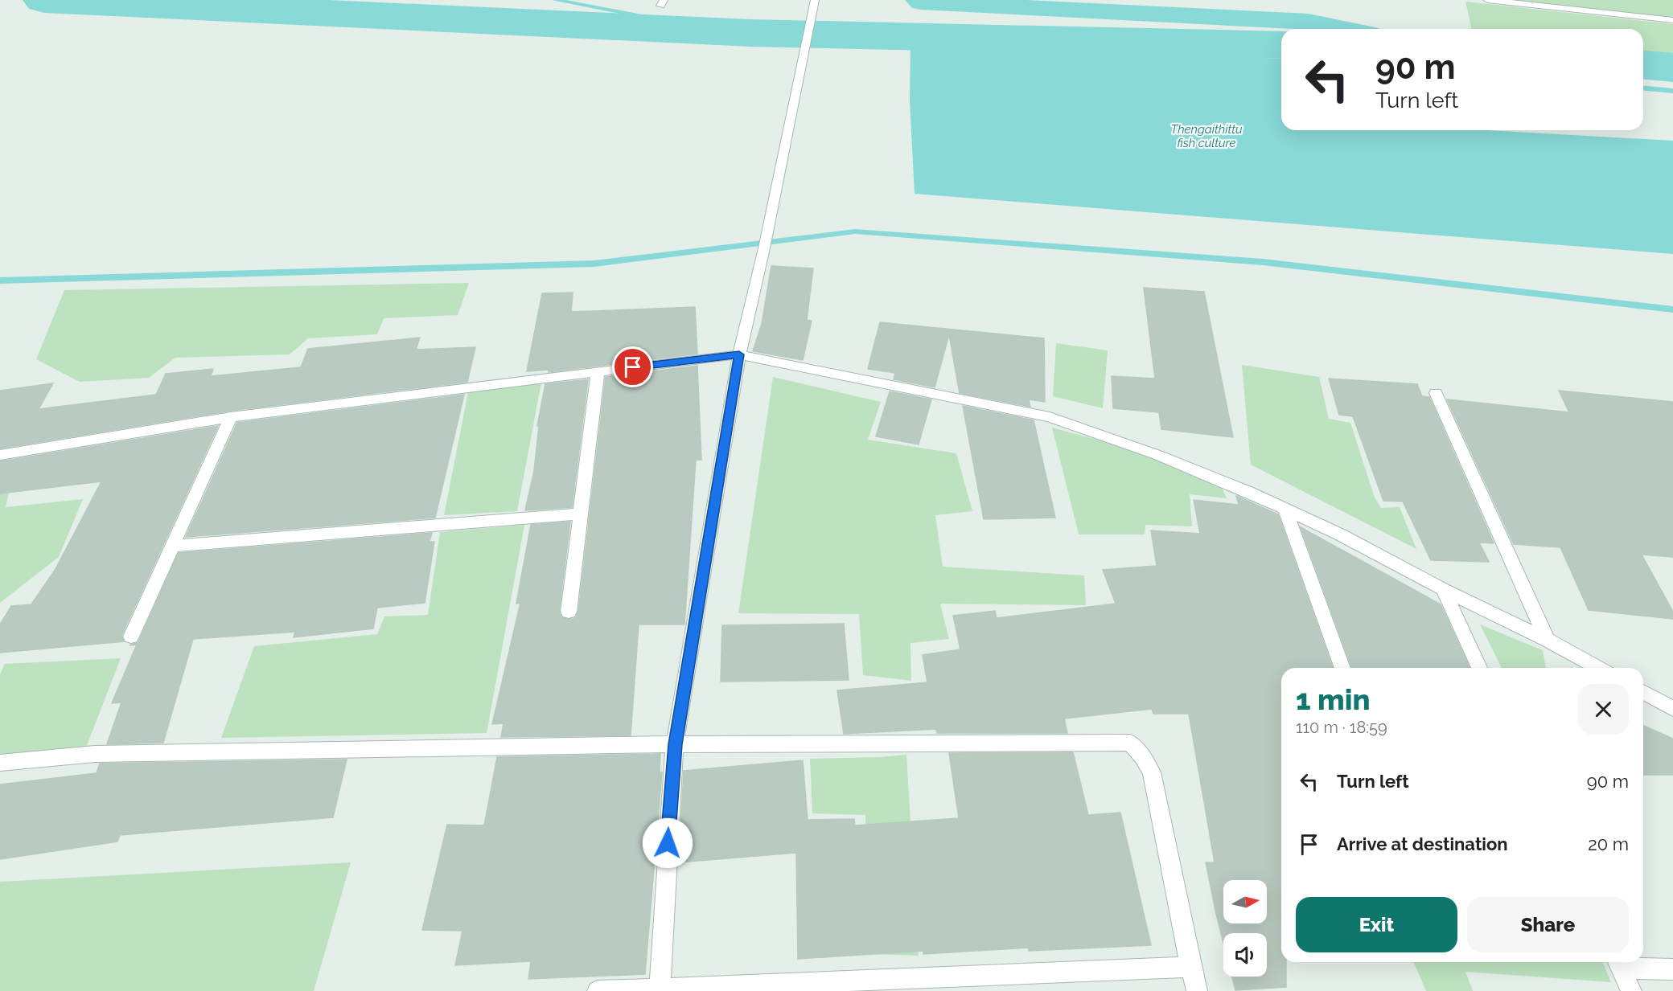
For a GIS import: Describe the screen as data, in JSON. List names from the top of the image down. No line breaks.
{"water":["Thengaithittu fish culture"],"north":"right","page":{"turn":["90 m","Turn left"],"heading":["1 min","110 m · 18:59"],"list":[{"name":"Turn left","value":"90 m"},{"name":"Arrive at destination","value":"20 m"}],"buttons":["Exit","Share"]}}
